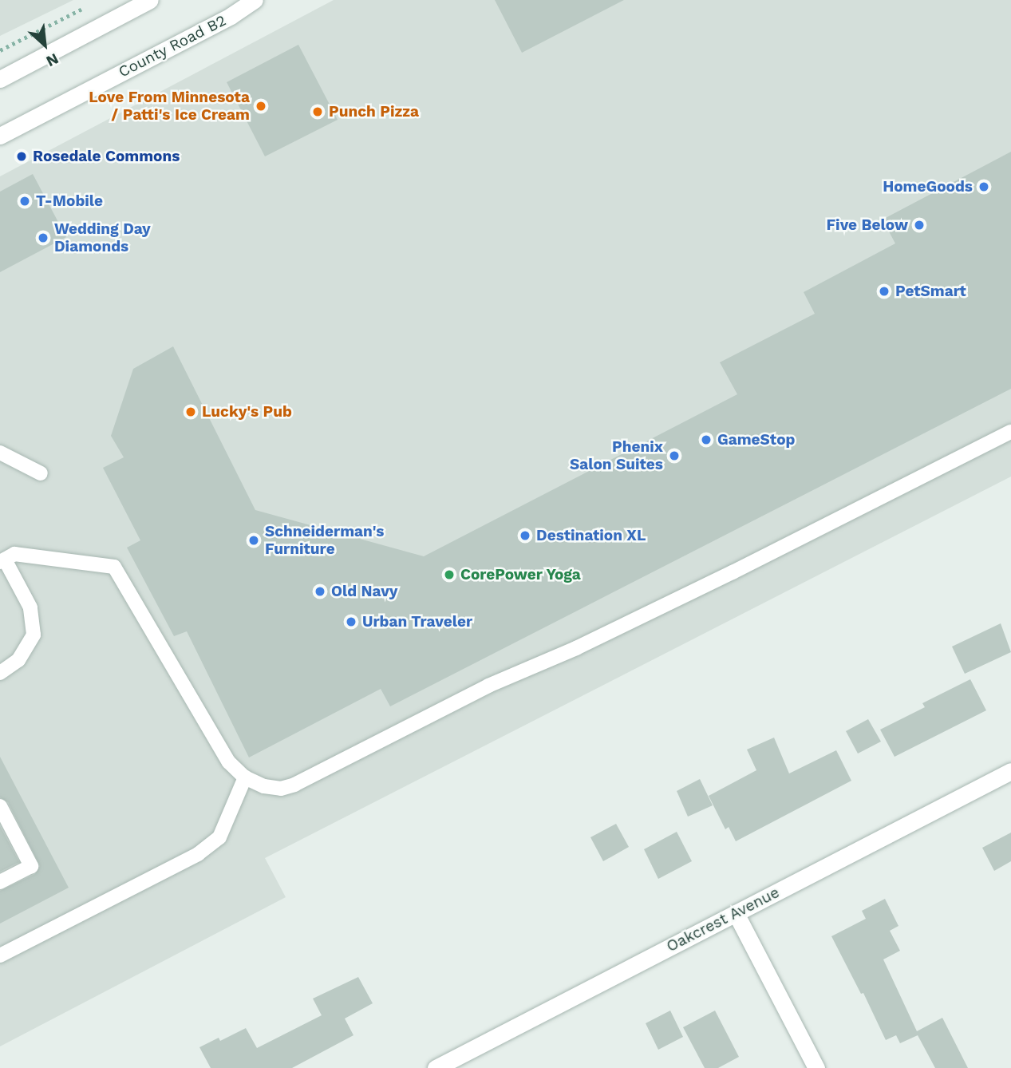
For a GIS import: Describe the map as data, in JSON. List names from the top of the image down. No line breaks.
{"streets":{"street":["County Road B2","Oakcrest Avenue"]},"places":["Love From Minnesota / Patti's Ice Cream","Punch Pizza","Rosedale Commons","HomeGoods","T-Mobile","Five Below","Wedding Day Diamonds","PetSmart","Lucky's Pub","GameStop","Phenix Salon Suites","Destination XL","Schneiderman's Furniture","CorePower Yoga","Old Navy","Urban Traveler"],"north":"bottom right"}
